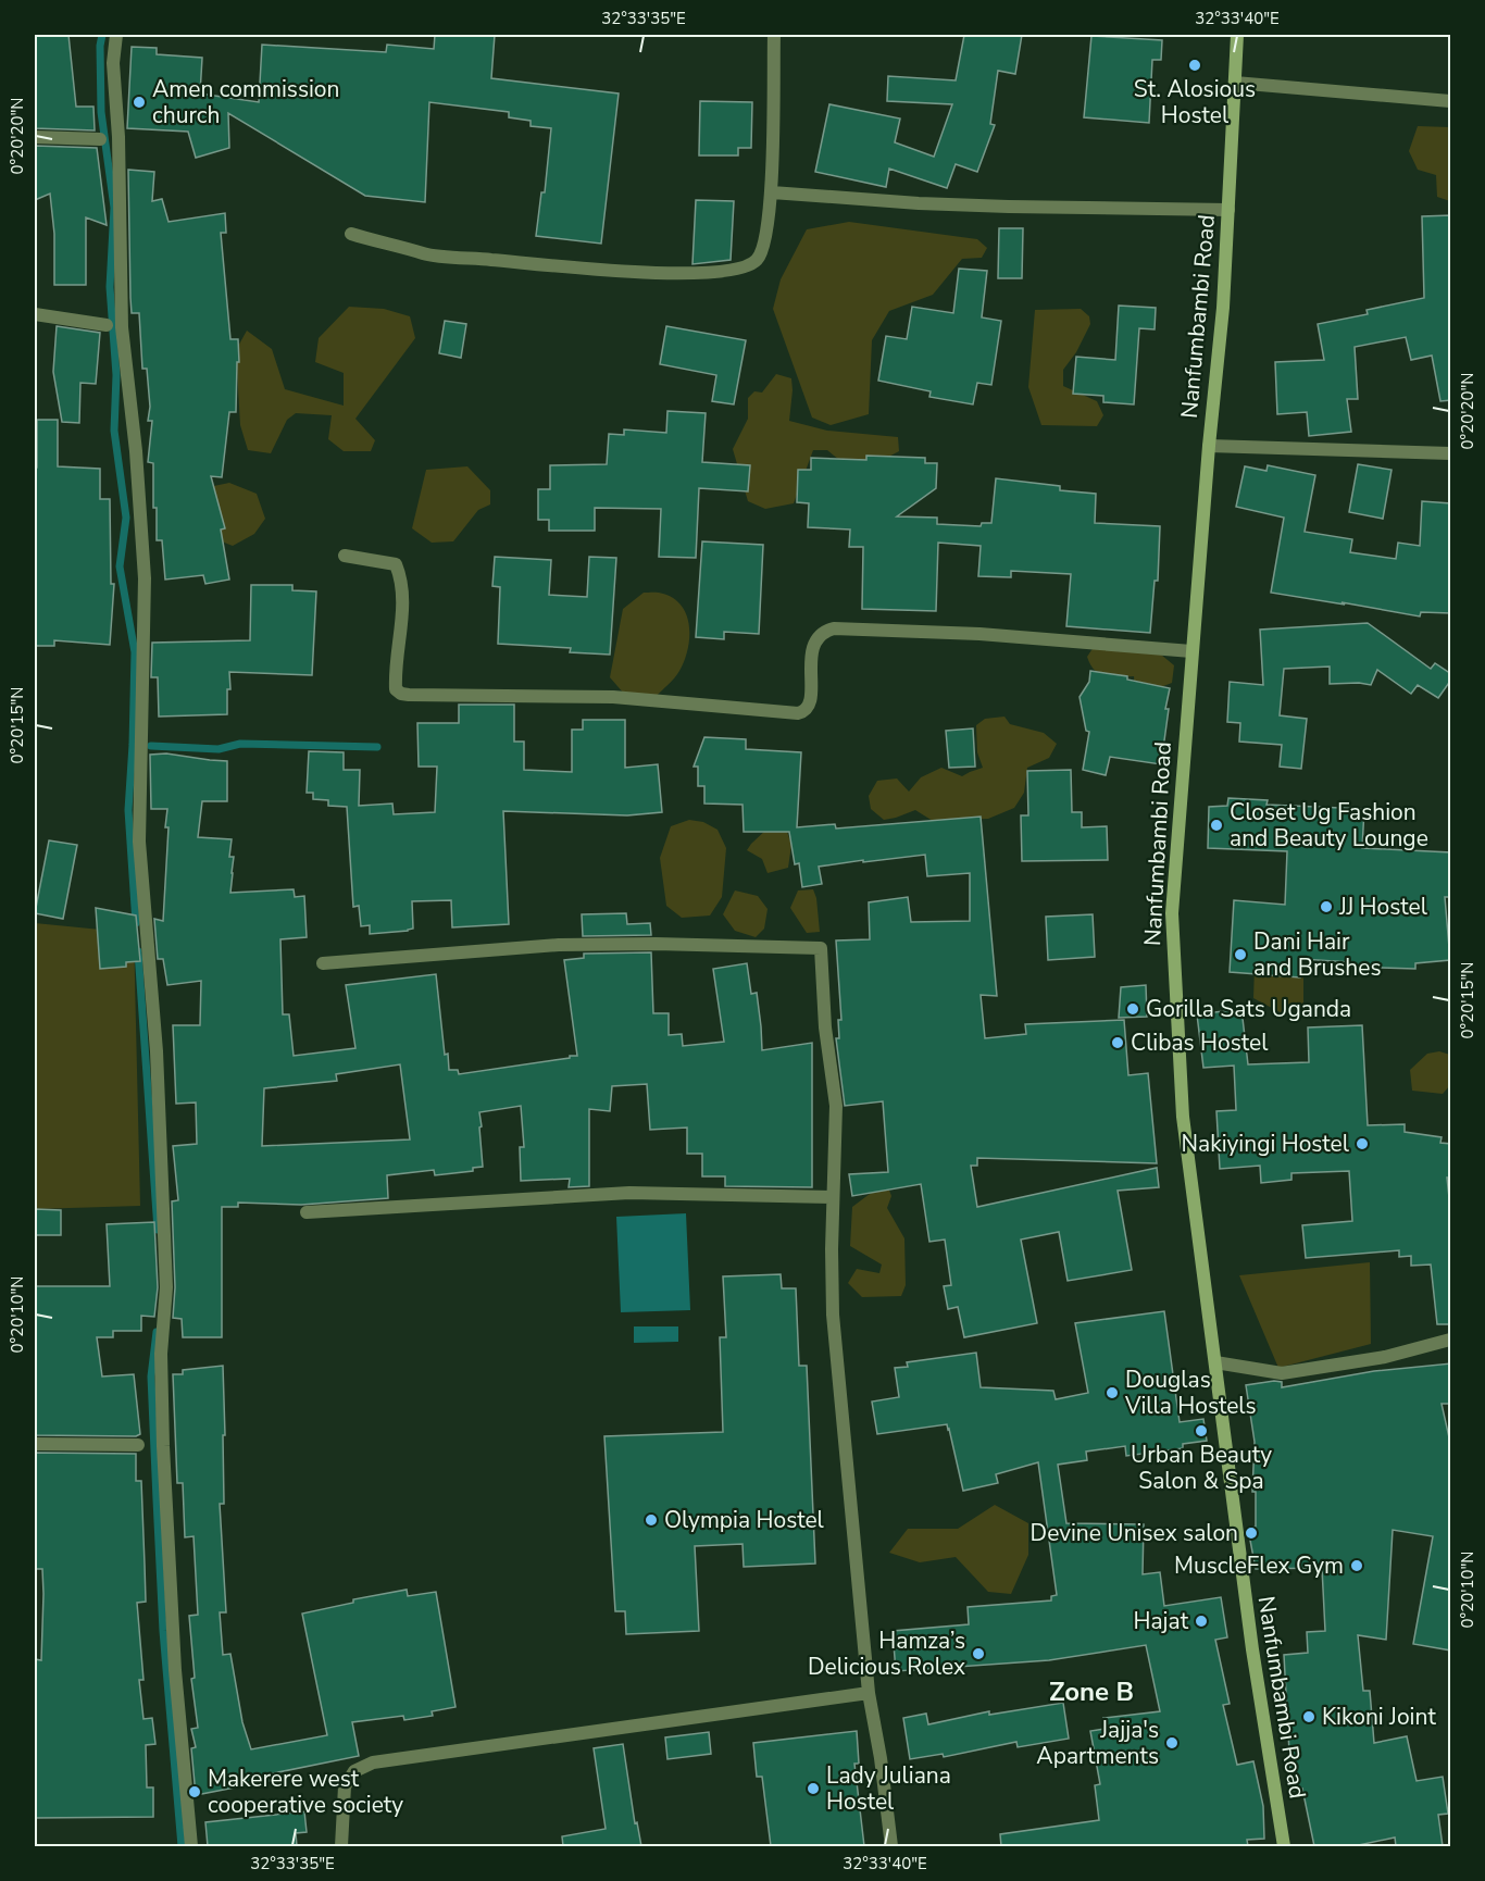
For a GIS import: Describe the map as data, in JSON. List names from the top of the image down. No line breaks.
{"streets":{"street":["Nanfumbambi Road"]},"districts":["Zone B"],"places":["St. Alosious Hostel","Amen commission church","Closet Ug Fashion and Beauty Lounge","JJ Hostel","Dani Hair and Brushes","Gorilla Sats Uganda","Clibas Hostel","Nakiyingi Hostel","Douglas Villa Hostels","Urban Beauty Salon & Spa","Olympia Hostel","Devine Unisex salon","MuscleFlex Gym","Hajat","Hamza’s Delicious Rolex","Kikoni Joint","Jajja's Apartments","Lady Juliana Hostel","Makerere west cooperative society"],"coordinates":["32°33'35\"E","32°33'40\"E","0°20'20\"N","0°20'15\"N","0°20'10\"N"]}
